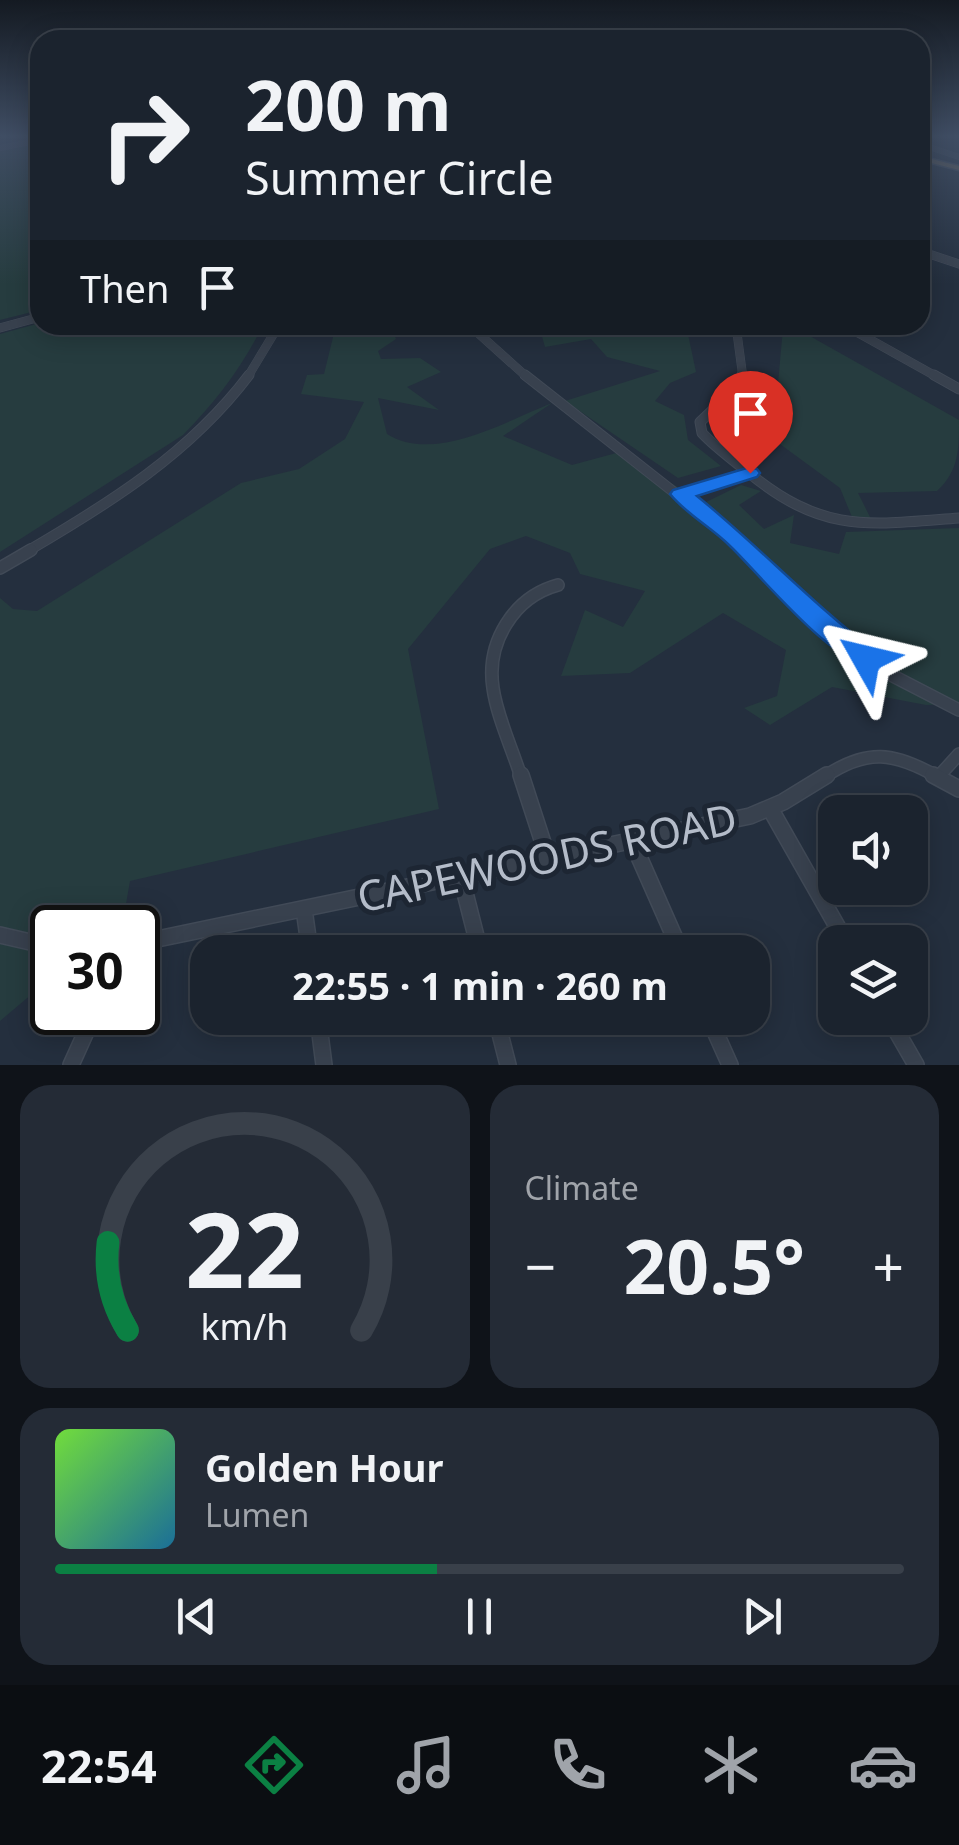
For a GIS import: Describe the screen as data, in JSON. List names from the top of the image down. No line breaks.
{"streets":{"street":["CAPEWOODS ROAD"]},"page":{"turn":["200 m","Summer Circle"],"then":"Then","limit":"30","trip":"22:55 · 1 min · 260 m","tile":"Climate","heat":["−","20.5°","+"],"song":["Golden Hour","Lumen"],"tabs":"22:54","gauge":["22","km/h"]}}
